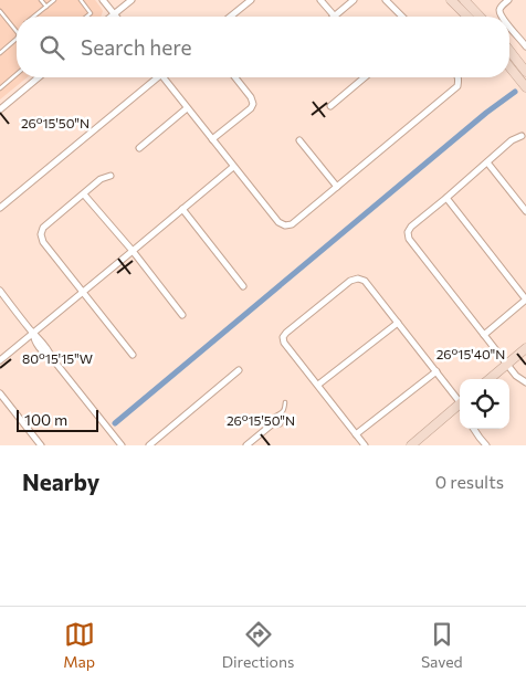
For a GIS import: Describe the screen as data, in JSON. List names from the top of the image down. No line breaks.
{"scale_bar":"100 m","page":{"search":"Search here","scale":"100 m","heading":["Nearby","0 results"],"nav":["Map","Directions","Saved"]},"coordinates":["26°15'50\"N","26°15'40\"N","80°15'15\"W"]}
